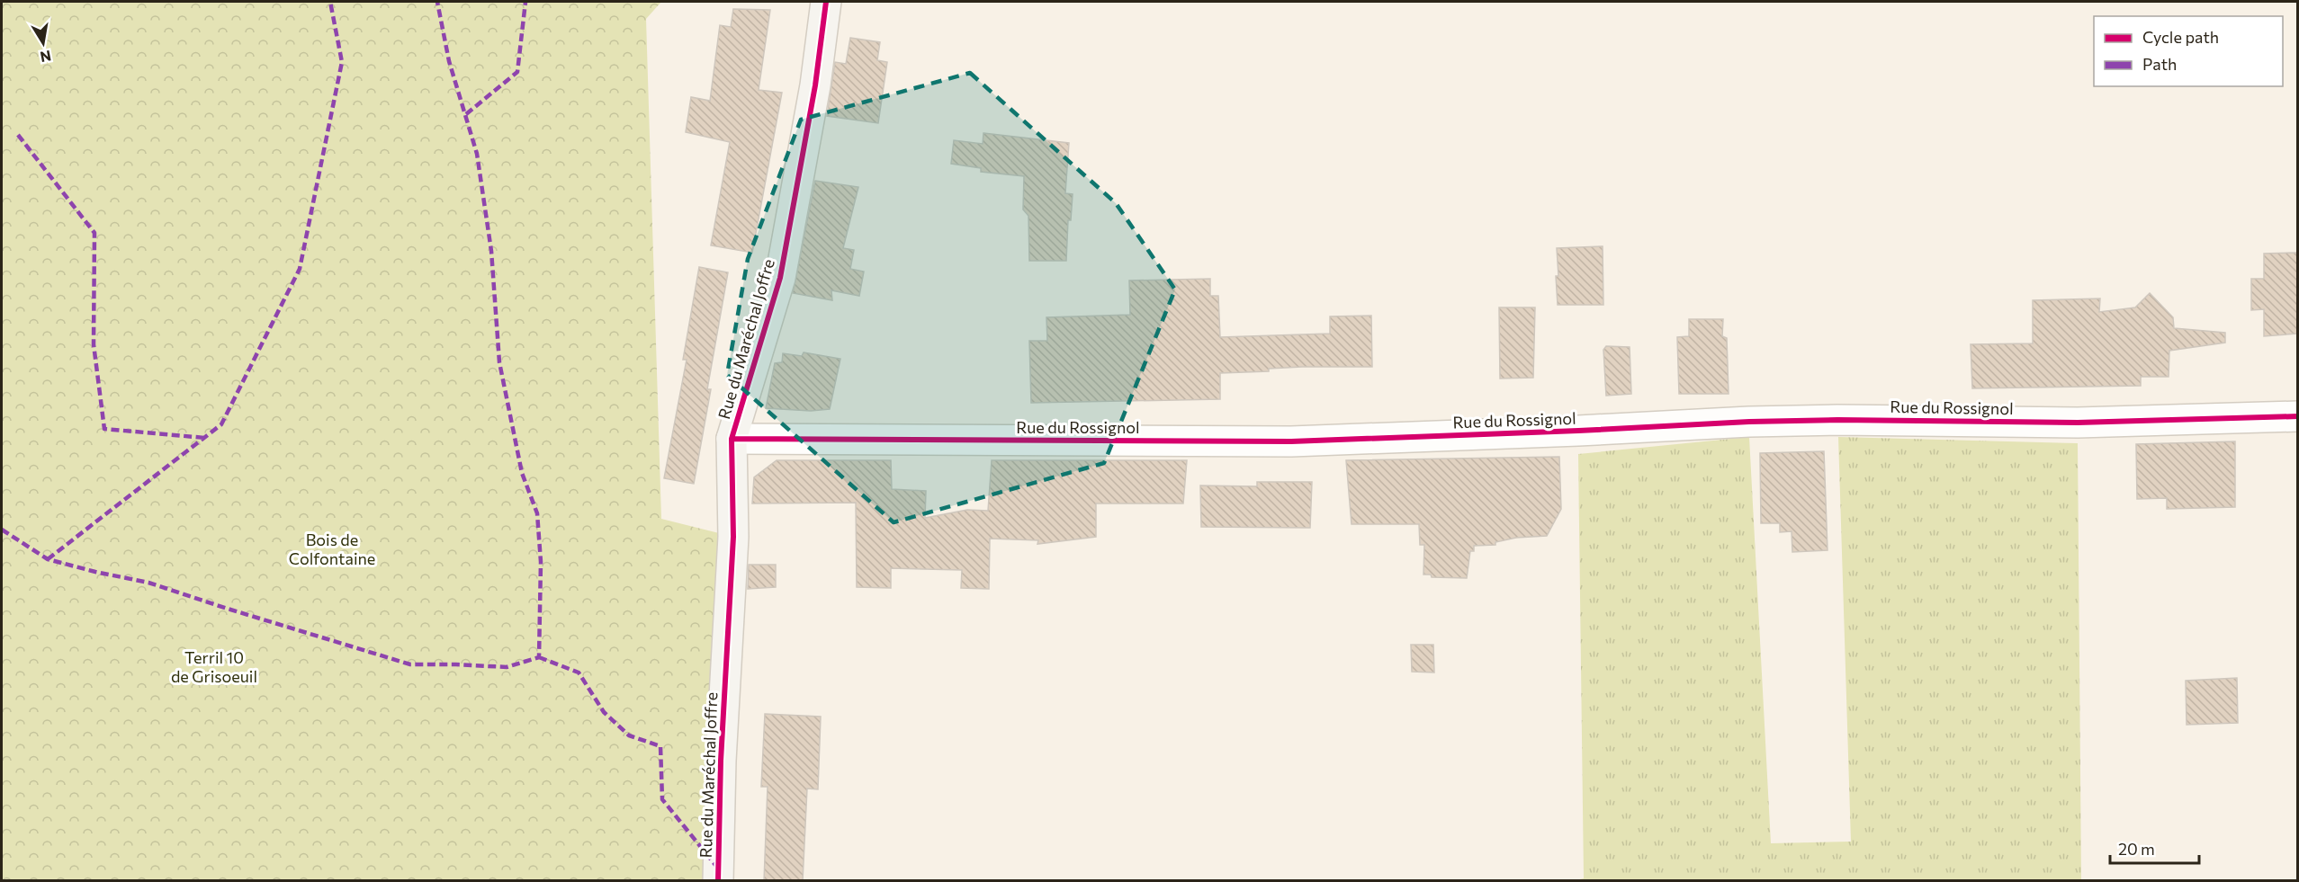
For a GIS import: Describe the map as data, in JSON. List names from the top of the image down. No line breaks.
{"streets":{"street":["Rue du Maréchal Joffre","Rue du Rossignol"]},"crossings":[["Rue du Maréchal Joffre","Rue du Rossignol"]],"parks":["Bois de Colfontaine","Terril 10 de Grisoeuil"],"legend":["Cycle path","Path"],"scale_bar":"20 m","north":"bottom"}
